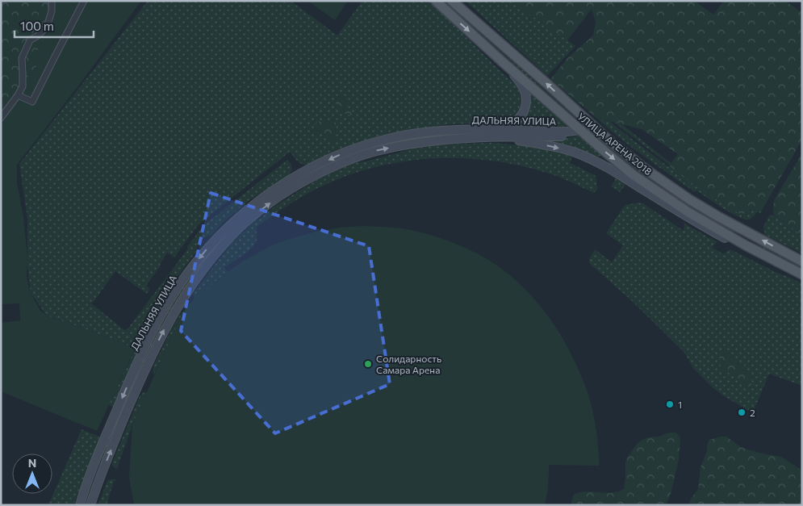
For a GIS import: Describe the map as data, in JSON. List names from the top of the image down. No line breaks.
{"streets":{"main road":["ДАЛЬНЯЯ УЛИЦА","УЛИЦА АРЕНА 2018"]},"crossings":[["ДАЛЬНЯЯ УЛИЦА","УЛИЦА АРЕНА 2018"]],"places":["Солидарность Самара Арена","1","2"],"scale_bar":"100 m","north":"top"}
